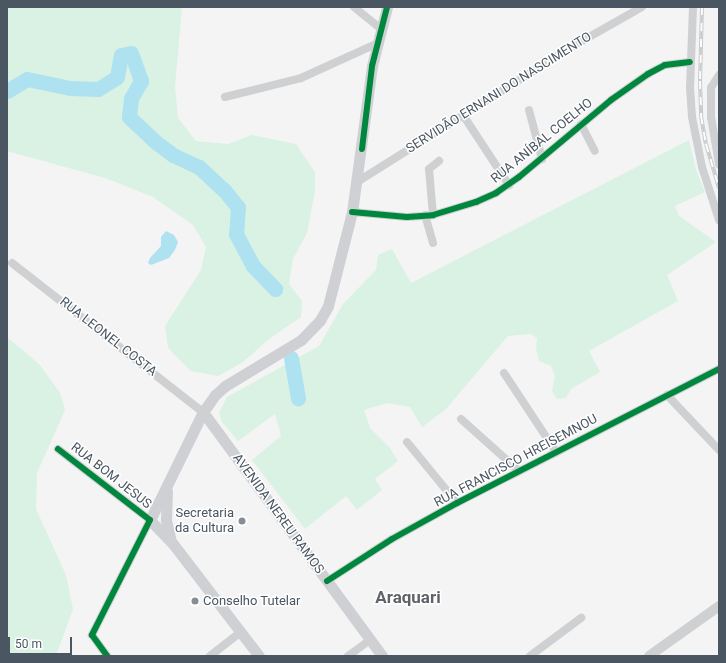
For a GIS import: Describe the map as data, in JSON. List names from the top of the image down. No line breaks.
{"streets":{"main road":["RUA BOM JESUS","AVENIDA NEREU RAMOS"],"street":["SERVIDÃO ERNANI DO NASCIMENTO","RUA ANÍBAL COELHO","RUA LEONEL COSTA","RUA FRANCISCO HREISEMNOU"]},"crossings":[["RUA LEONEL COSTA","AVENIDA NEREU RAMOS"],["RUA FRANCISCO HREISEMNOU","AVENIDA NEREU RAMOS"]],"districts":["Araquari"],"places":["Secretaria da Cultura","Conselho Tutelar"],"scale_bar":"50 m"}
